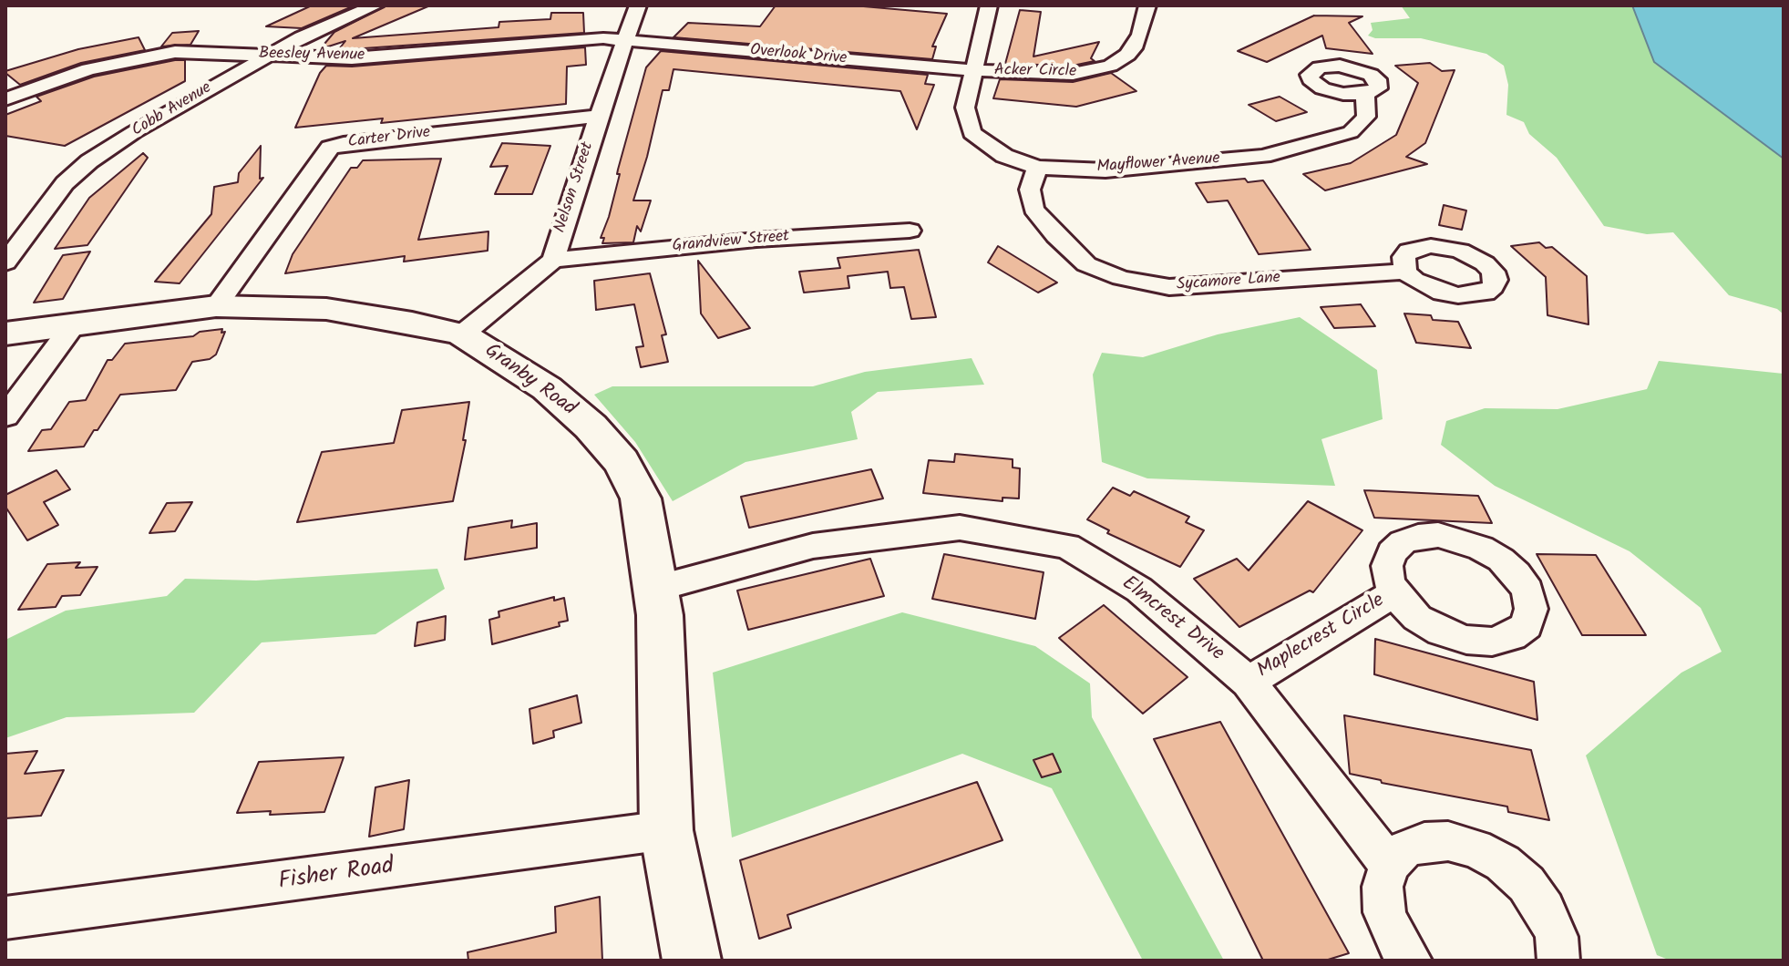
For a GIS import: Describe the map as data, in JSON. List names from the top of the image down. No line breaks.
{"streets":{"main road":["Granby Road"],"street":["Beesley Avenue","Overlook Drive","Acker Circle","Cobb Avenue","Carter Drive","Mayflower Avenue","Nelson Street","Grandview Street","Sycamore Lane","Elmcrest Drive","Maplecrest Circle","Fisher Road"]},"crossings":[["Beesley Avenue","Overlook Drive"],["Beesley Avenue","Cobb Avenue"],["Beesley Avenue","Nelson Street"],["Overlook Drive","Acker Circle"],["Overlook Drive","Mayflower Avenue"],["Overlook Drive","Nelson Street"],["Acker Circle","Mayflower Avenue"],["Carter Drive","Nelson Street"],["Carter Drive","Granby Road"],["Mayflower Avenue","Sycamore Lane"],["Nelson Street","Grandview Street"],["Nelson Street","Granby Road"],["Granby Road","Elmcrest Drive"],["Granby Road","Fisher Road"],["Elmcrest Drive","Maplecrest Circle"]]}
